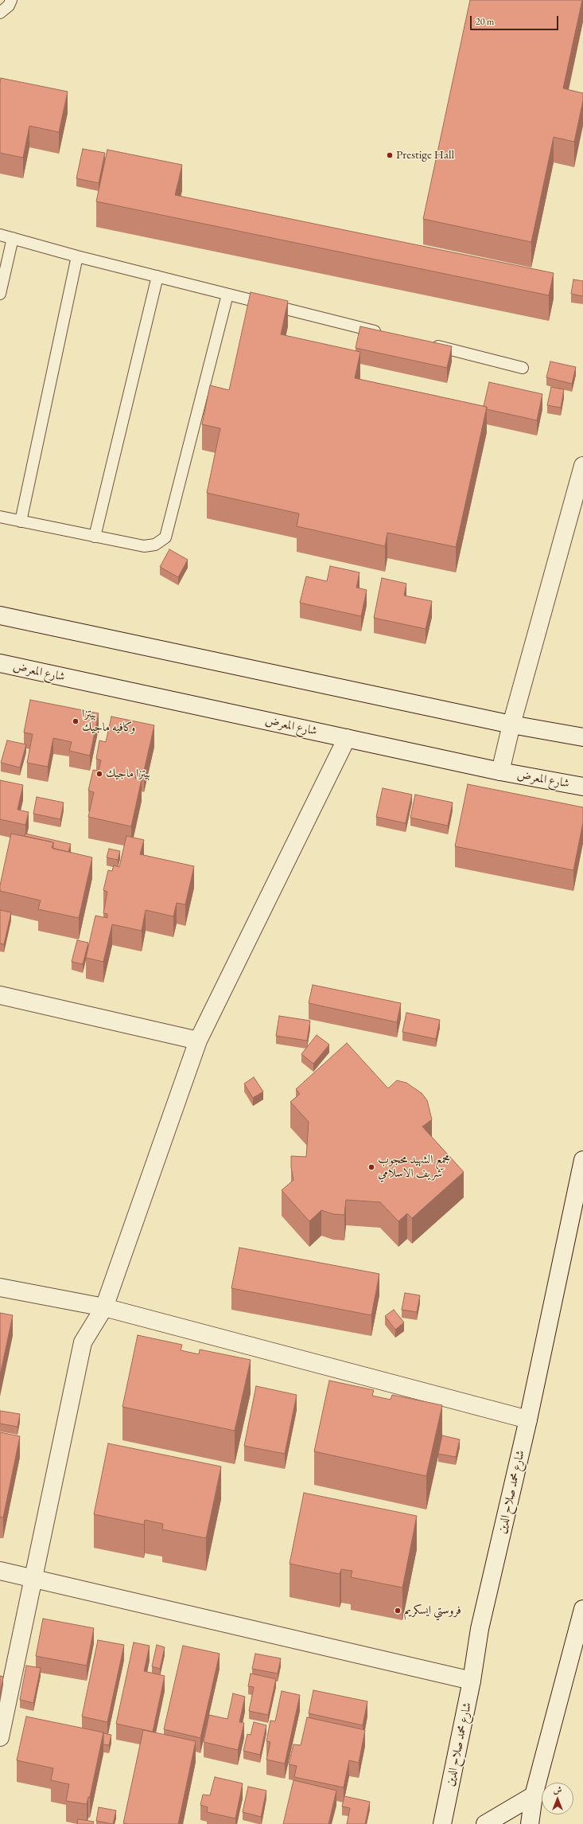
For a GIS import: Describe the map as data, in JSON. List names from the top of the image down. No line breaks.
{"streets":{"street":["شارع المعرض","شارع محمد صلاح الدين"]},"places":["Prestige Hall","بيتزا وكافيه ماجيك","بيتزا ماجيك","مجمع الشهيد محجوب شريف الاسلامي","فروستي ايسكريم"],"scale_bar":"20 m","north":"top"}
